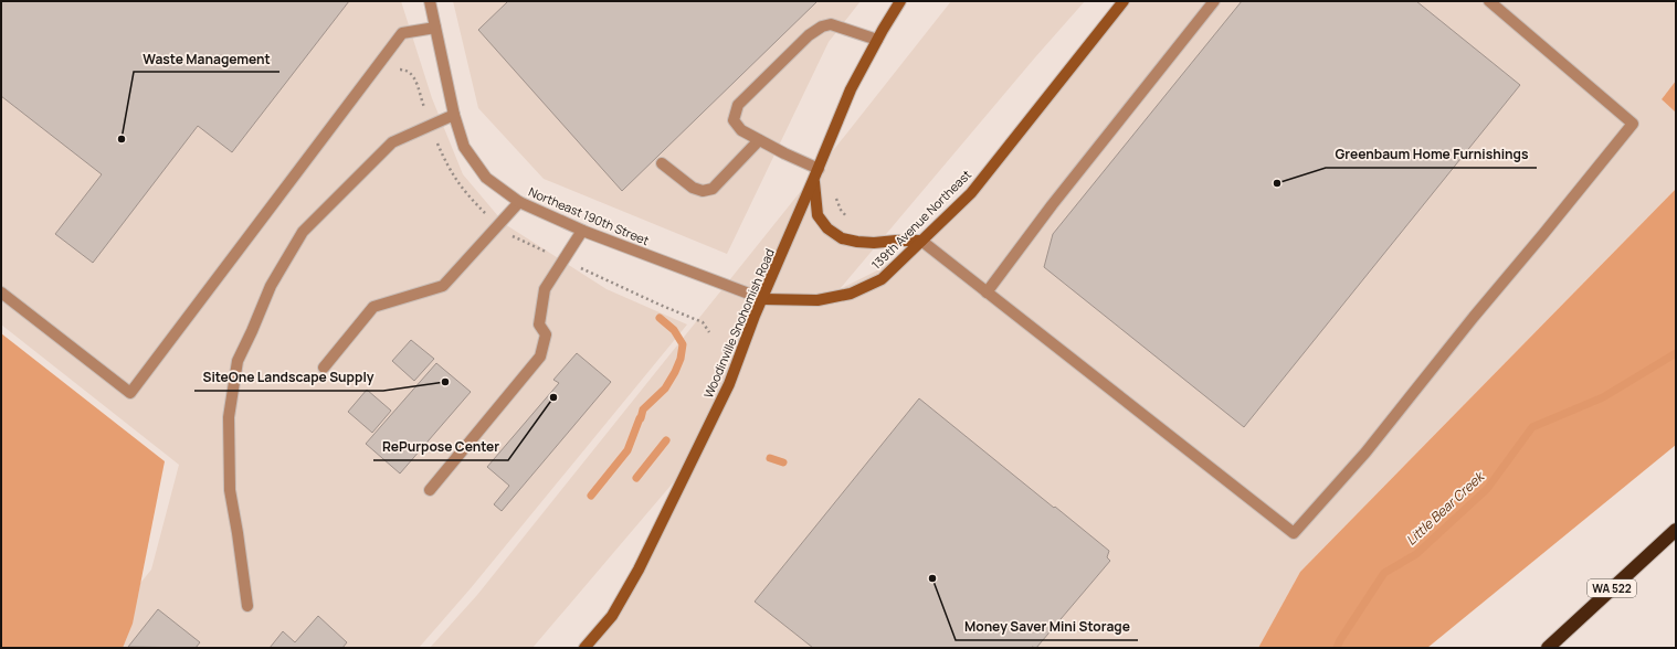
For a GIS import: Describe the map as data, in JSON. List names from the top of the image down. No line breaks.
{"streets":{"highway":["WA 522"],"main road":["139th Avenue Northeast","Woodinville Snohomish Road"],"street":["Northeast 190th Street"]},"crossings":[["Northeast 190th Street","139th Avenue Northeast"],["Northeast 190th Street","Woodinville Snohomish Road"],["139th Avenue Northeast","Woodinville Snohomish Road"]],"water":["Little Bear Creek"],"places":["Waste Management","Greenbaum Home Furnishings","SiteOne Landscape Supply","RePurpose Center","Money Saver Mini Storage"]}
